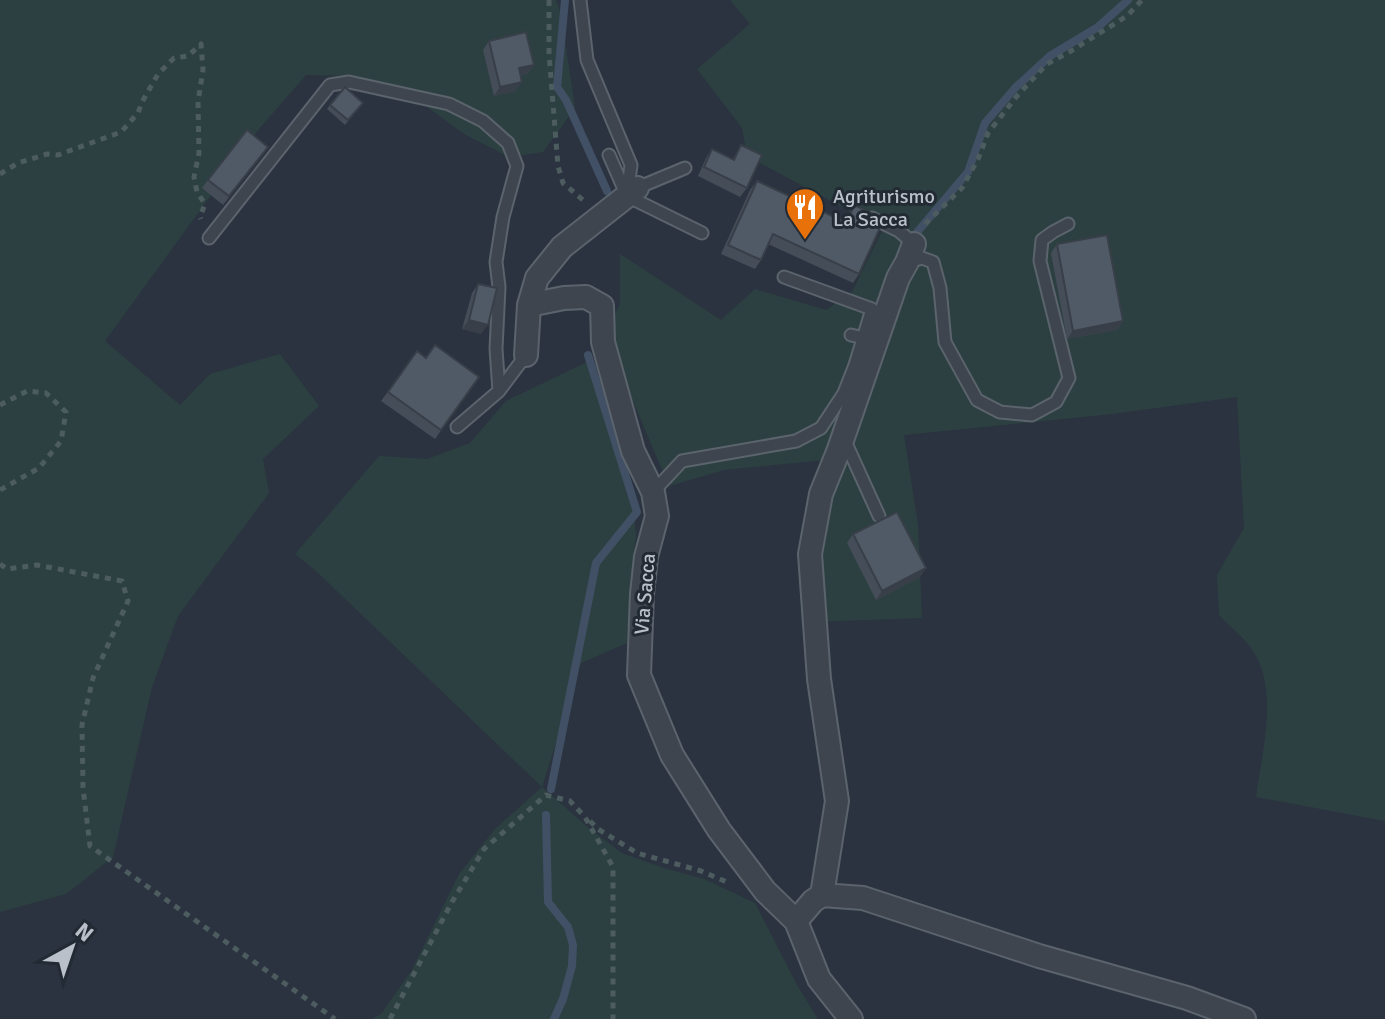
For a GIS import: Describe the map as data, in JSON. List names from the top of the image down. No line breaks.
{"streets":{"street":["Via Sacca"]},"places":{"restaurant":["Agriturismo La Sacca"]},"north":"top right"}
